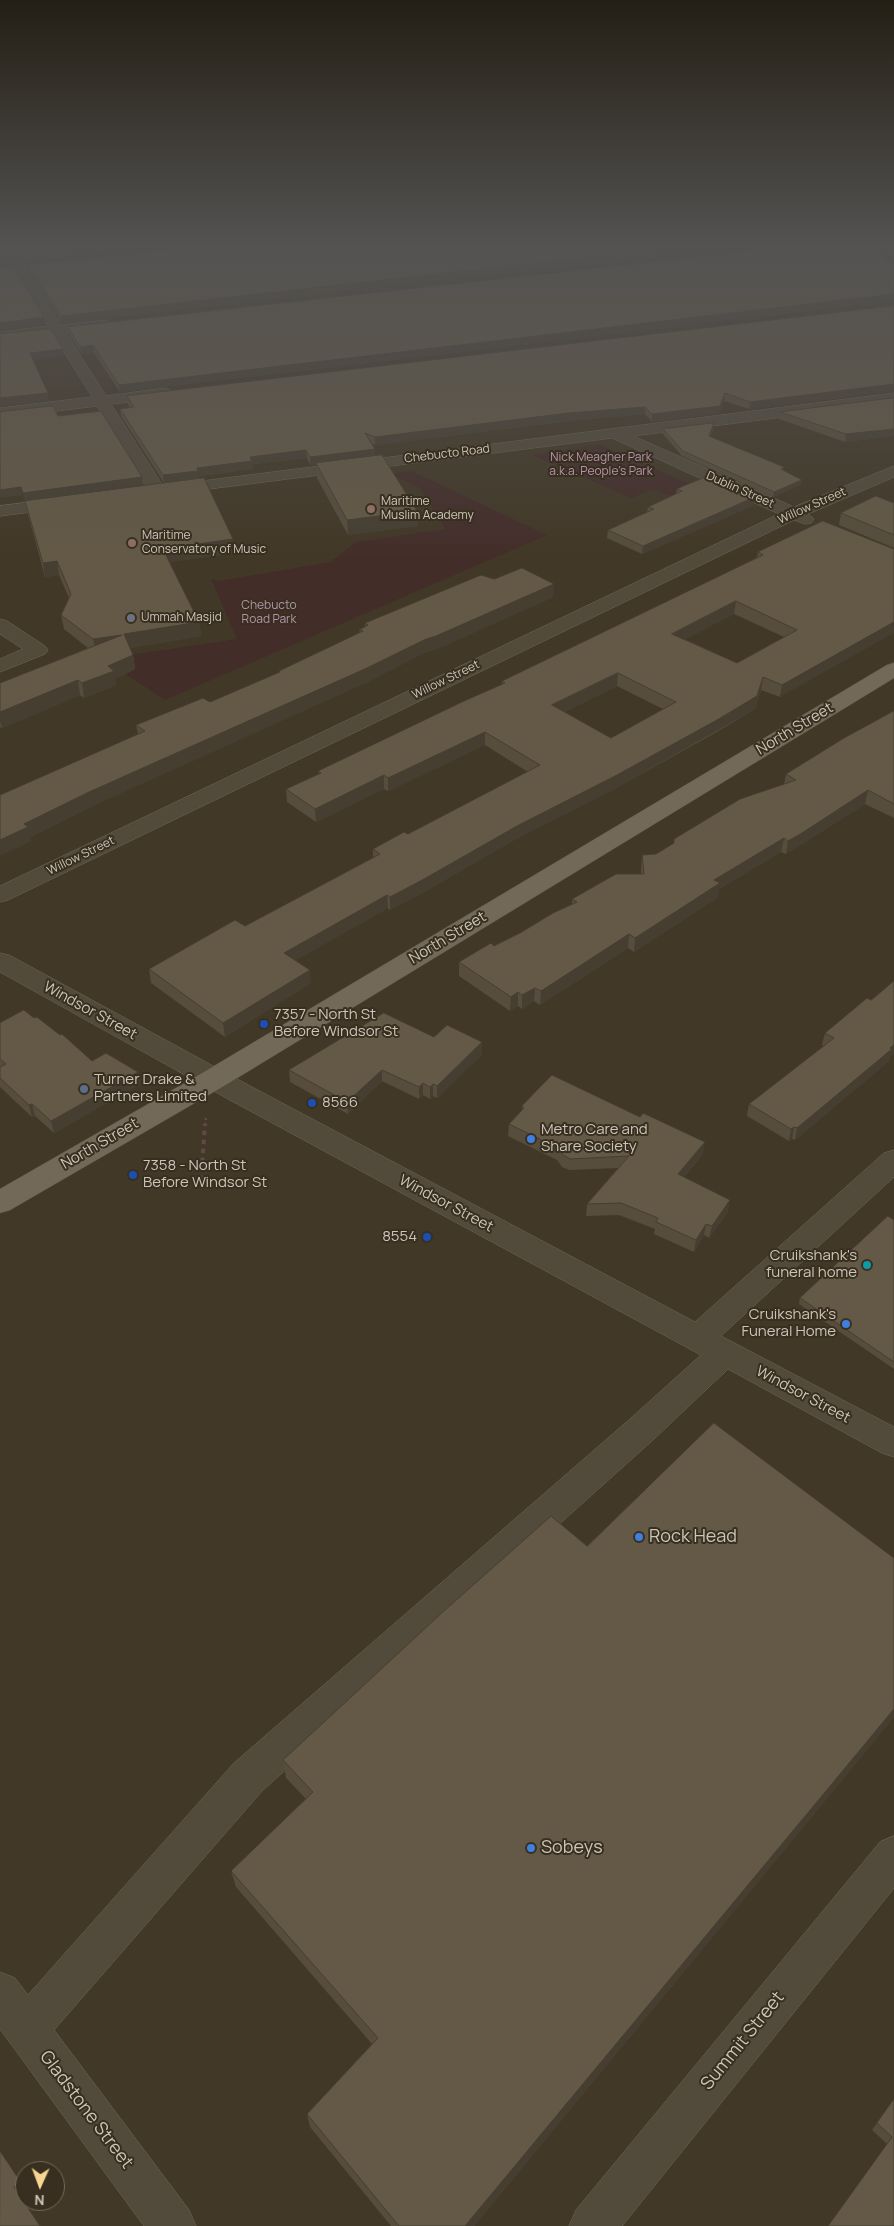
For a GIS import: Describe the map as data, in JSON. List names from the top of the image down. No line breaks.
{"streets":{"main road":["North Street"],"street":["Chebucto Road","Dublin Street","Willow Street","Windsor Street","Summit Street","Gladstone Street"]},"crossings":[["Chebucto Road","Dublin Street"],["Dublin Street","Willow Street"],["North Street","Windsor Street"]],"parks":["Nick Meagher Park a.k.a. People's Park","Chebucto Road Park"],"places":["Maritime Muslim Academy","Maritime Conservatory of Music","Ummah Masjid","7357 - North St Before Windsor St","Turner Drake & Partners Limited","8566","Metro Care and Share Society","7358 - North St Before Windsor St","8554","Cruikshank's funeral home","Cruikshank's Funeral Home","Rock Head","Sobeys"],"north":"bottom"}
